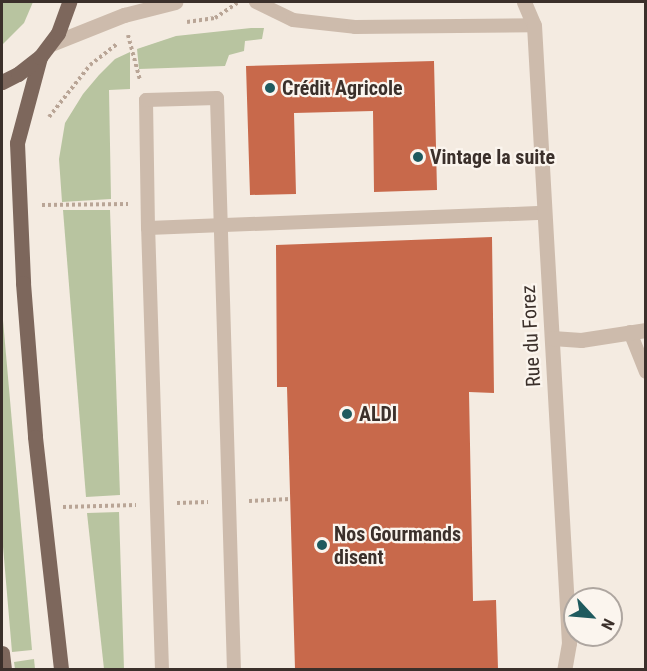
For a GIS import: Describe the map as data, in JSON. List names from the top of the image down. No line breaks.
{"streets":{"street":["Rue du Forez"]},"places":["Crédit Agricole","Vintage la suite","ALDI","Nos Gourmands disent"],"north":"bottom right"}
